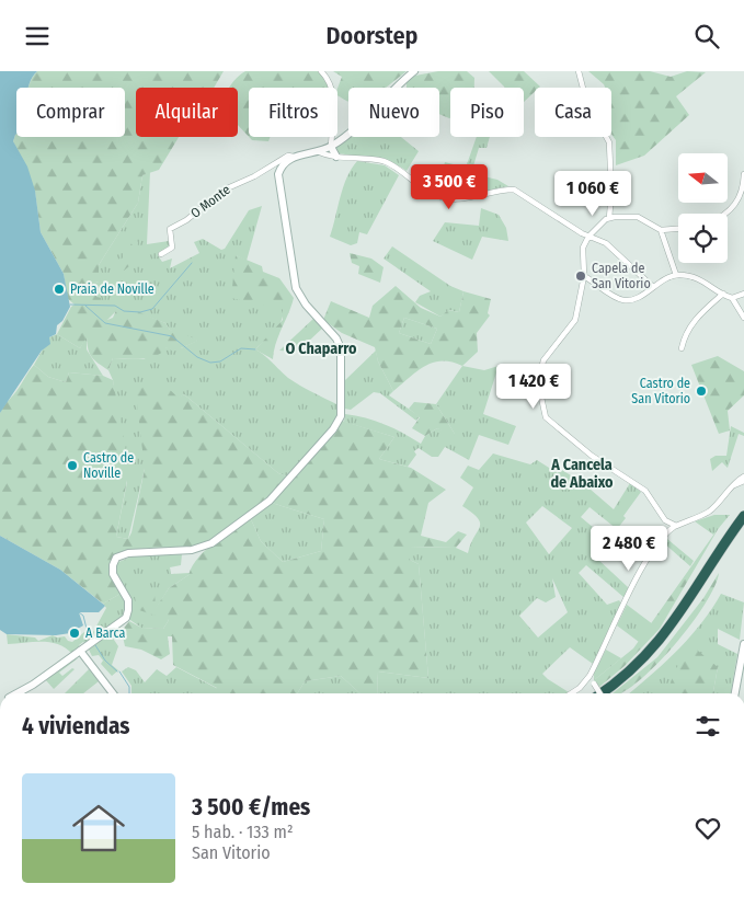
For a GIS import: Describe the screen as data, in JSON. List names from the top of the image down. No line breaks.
{"streets":{"street":["O Monte"]},"districts":["O Chaparro","A Cancela de Abaixo"],"places":["Capela de San Vitorio","Praia de Noville","Castro de San Vitorio","Castro de Noville","A Barca"],"north":"left","page":{"header":"Doorstep","chip":["Comprar","Alquilar","Filtros","Nuevo","Piso","Casa"],"price":["3 500 €","1 060 €","1 420 €","2 480 €"],"heading":"4 viviendas","list":[{"name":"3 500 €/mes","note":"5 hab. · 133 m² · San Vitorio"}]}}
